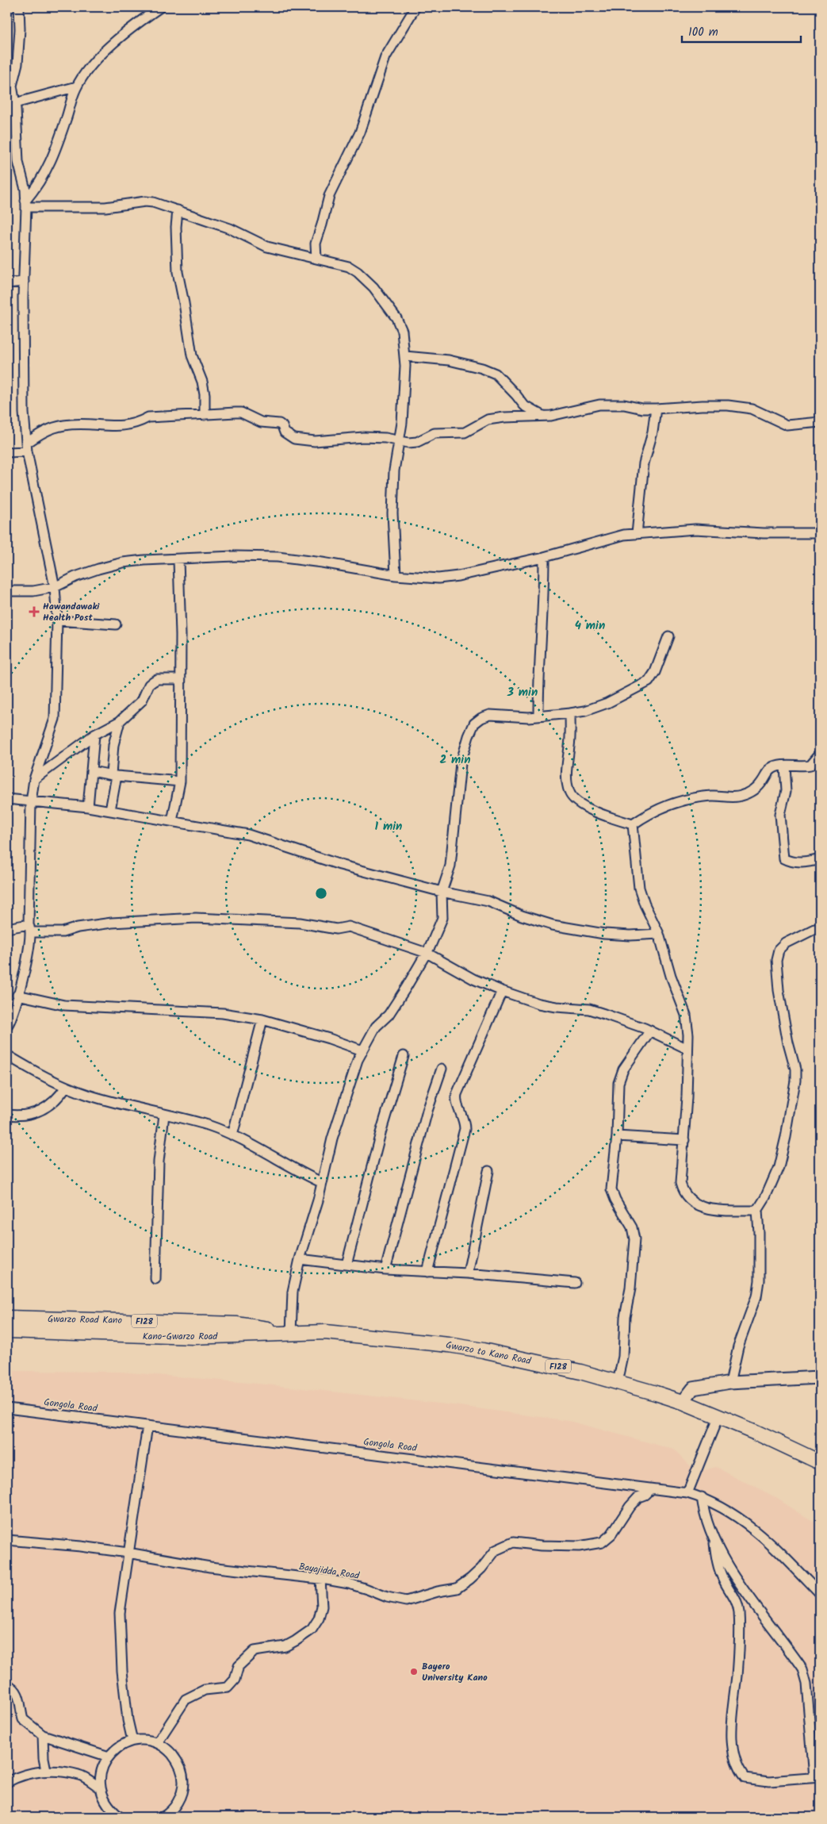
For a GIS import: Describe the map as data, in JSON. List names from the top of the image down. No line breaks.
{"streets":{"main road":["Gwarzo Road Kano","F128","Kano-Gwarzo Road","Gwarzo to Kano Road"],"street":["Gongola Road","Bayajidda Road"]},"crossings":[["Gwarzo Road Kano","Kano-Gwarzo Road"],["Gwarzo Road Kano","Gwarzo to Kano Road"],["Kano-Gwarzo Road","Gwarzo to Kano Road"],["Gongola Road","Bayajidda Road"]],"places":{"health":["Hawandawaki Health Post"],"other":["Bayero University Kano"]},"scale_bar":"100 m","rings":["4 min","3 min","2 min","1 min"]}
